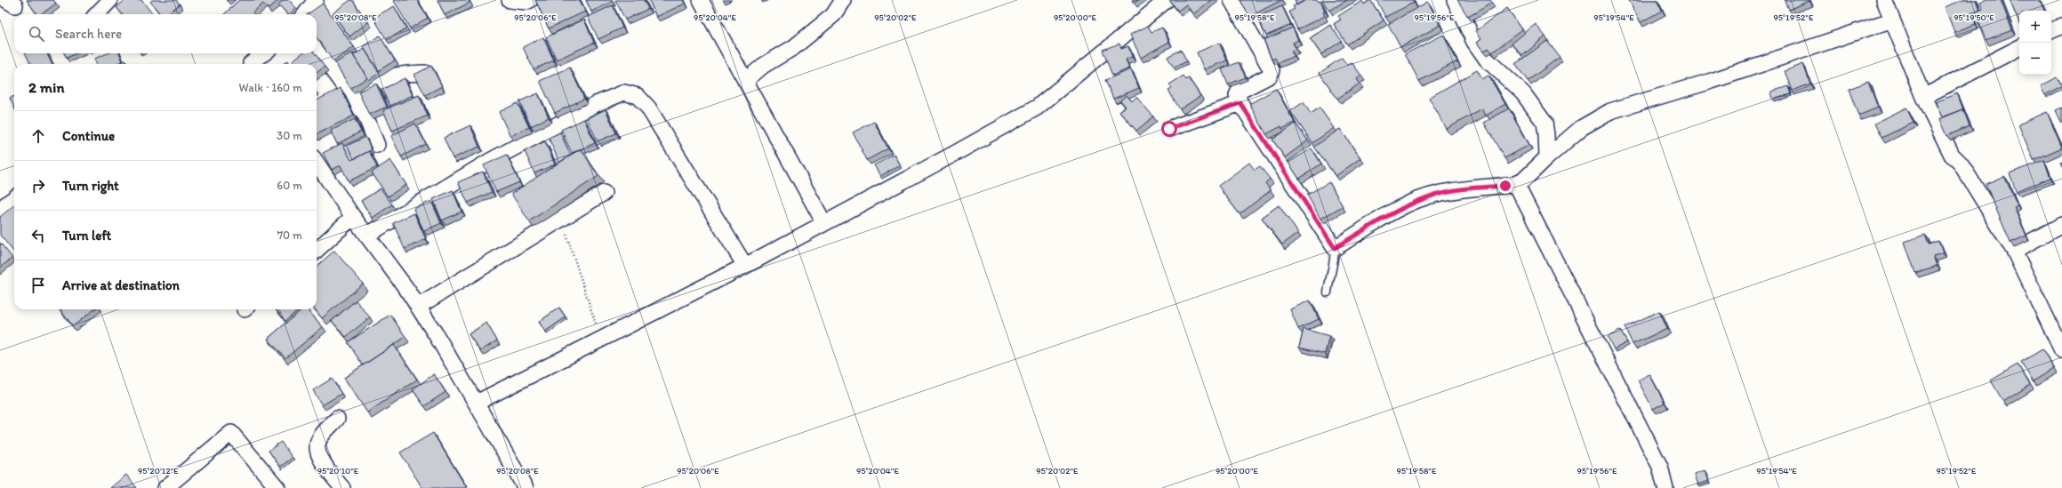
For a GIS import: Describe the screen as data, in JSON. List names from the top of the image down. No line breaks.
{"page":{"map_buttons":["+","−"],"search":"Search here","heading":["2 min","Walk · 160 m"],"list":[["Continue","30 m"],["Turn right","60 m"],["Turn left","70 m"],"Arrive at destination"]},"coordinates":["95°20'08\"E","95°20'06\"E","95°20'04\"E","95°20'02\"E","95°20'00\"E","95°19'58\"E","95°19'56\"E","95°19'54\"E","95°19'52\"E","95°19'50\"E","95°20'12\"E","95°20'10\"E"]}
